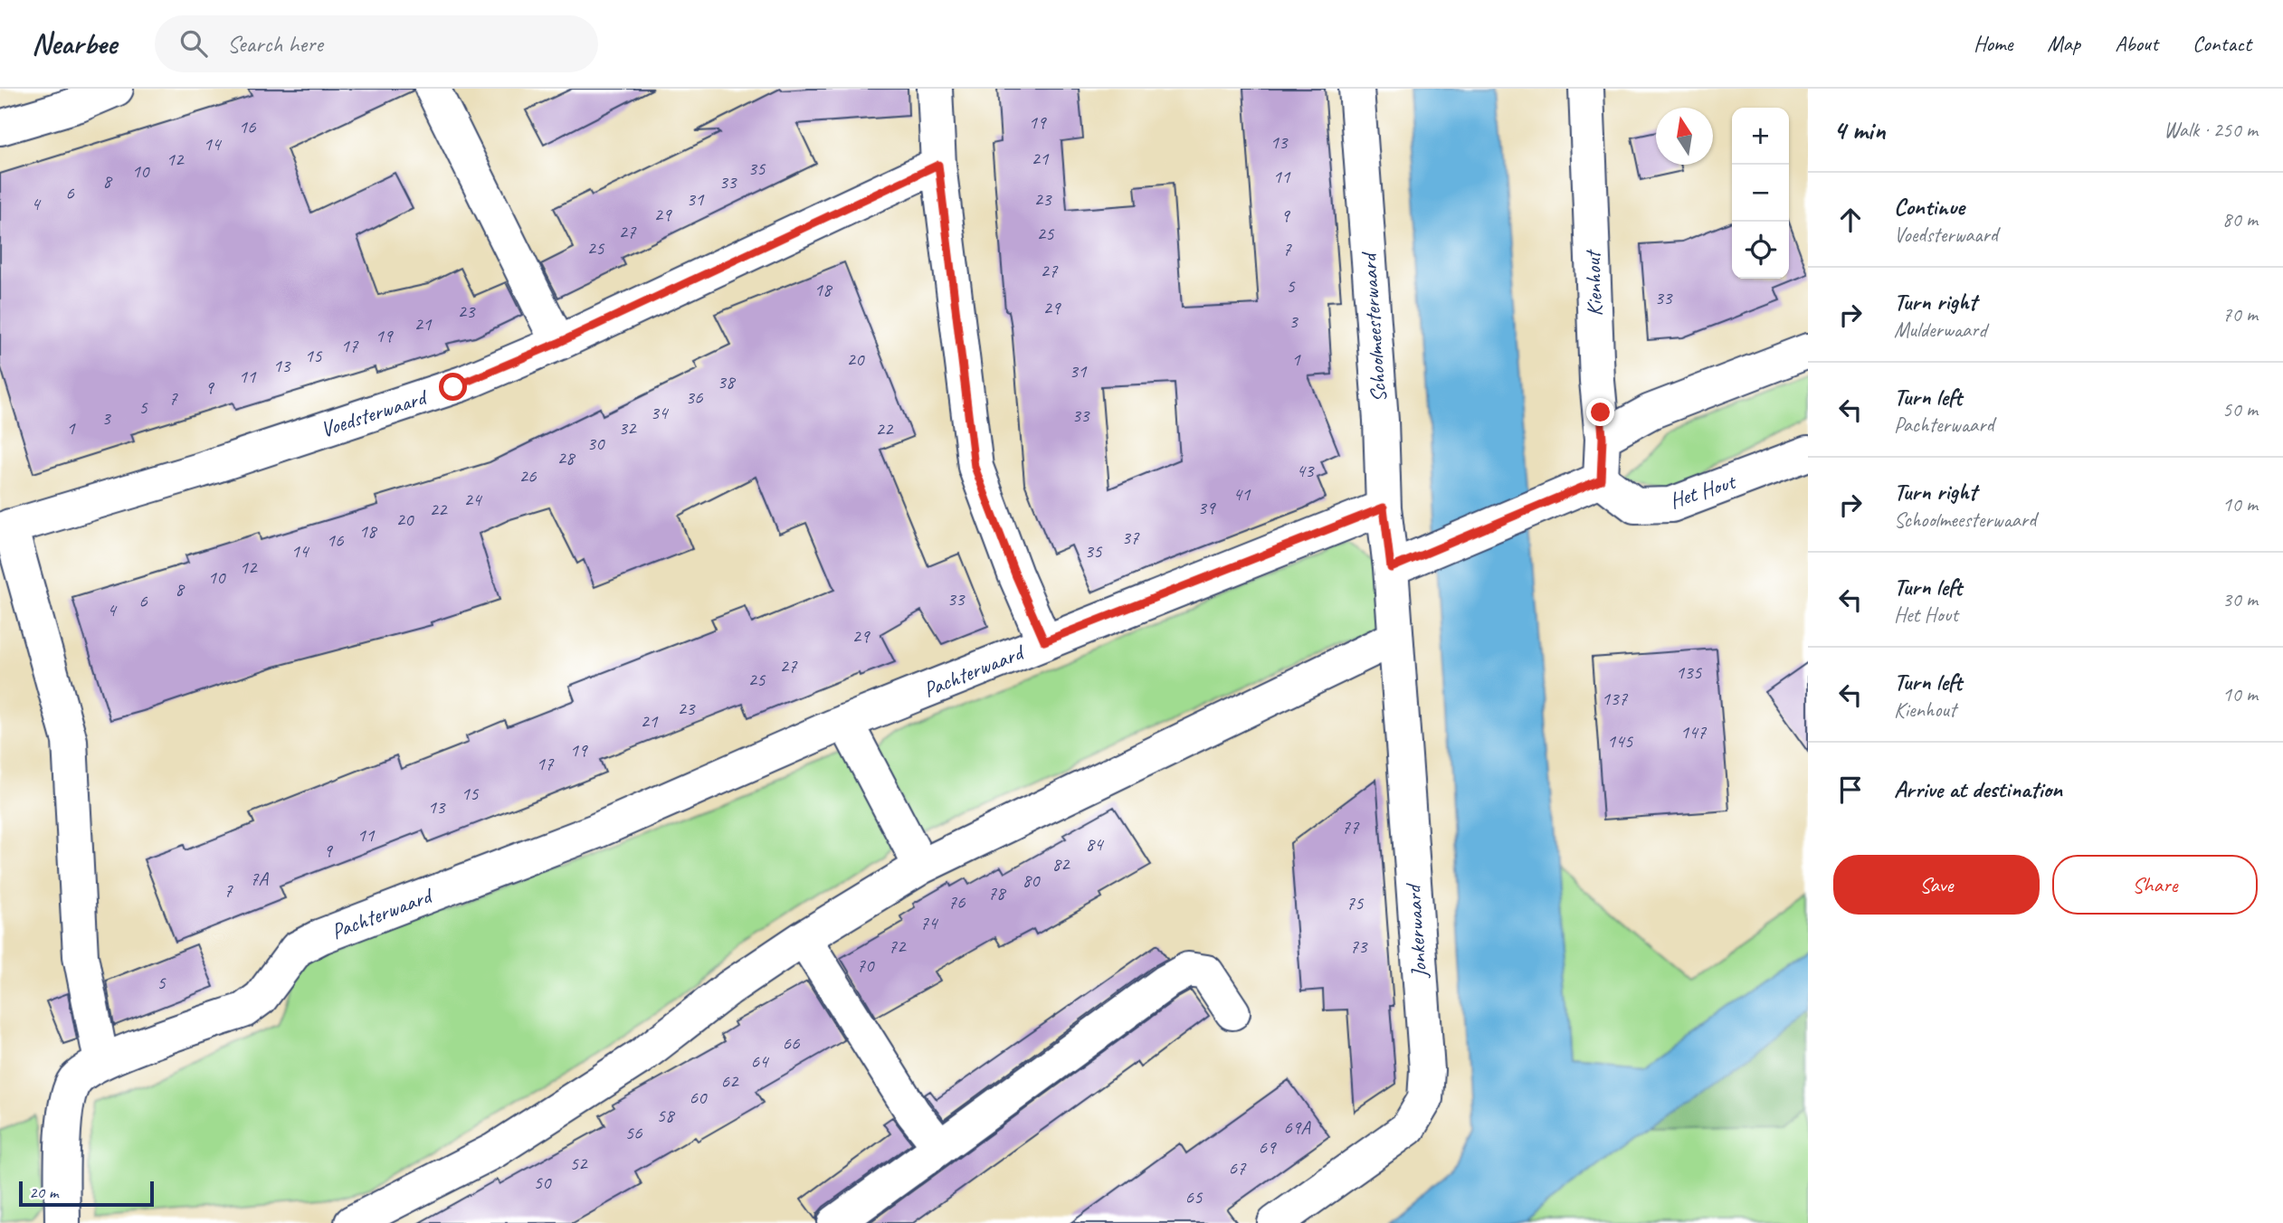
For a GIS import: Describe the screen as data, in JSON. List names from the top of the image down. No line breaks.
{"streets":{"street":["Kienhout","Schoolmeesterwaard","Voedsterwaard","Het Hout","Pachterwaard","Jonkerwaard"]},"crossings":[["Kienhout","Het Hout"],["Schoolmeesterwaard","Pachterwaard"],["Schoolmeesterwaard","Jonkerwaard"]],"house_numbers":["19","16","13","14","21","12","35","10","11","8","33","6","31","23","4","29","9","27","25","25","7","27","5","18","33","29","23","3","21","19","17","15","20","1","13","31","11","38","9","36","7","5","34","33","3","1","32","22","30","28","43","26","41","24","39","22","20","18","37","16","14","35","12","10","8","33","6","4","29","27","135","25","137","23","21","147","145","19","17","15","13","77","11","84","9","82","7A","80","7","78","76","75","74","72","73","70","5","66","64","62","60","58","69A","56","69","52","67","50","65"],"scale_bar":"20 m","north":"top","page":{"header":"Nearbee","search":"Search here","nav":["Home","Map","About","Contact"],"heading":["4 min","Walk · 250 m"],"map_buttons":["+","−"],"list":[["Continue","Voedsterwaard","80 m"],["Turn right","Mulderwaard","70 m"],["Turn left","Pachterwaard","50 m"],["Turn right","Schoolmeesterwaard","10 m"],["Turn left","Het Hout","30 m"],["Turn left","Kienhout","10 m"],"Arrive at destination"],"buttons":["Save","Share"],"scale":"20 m"}}
